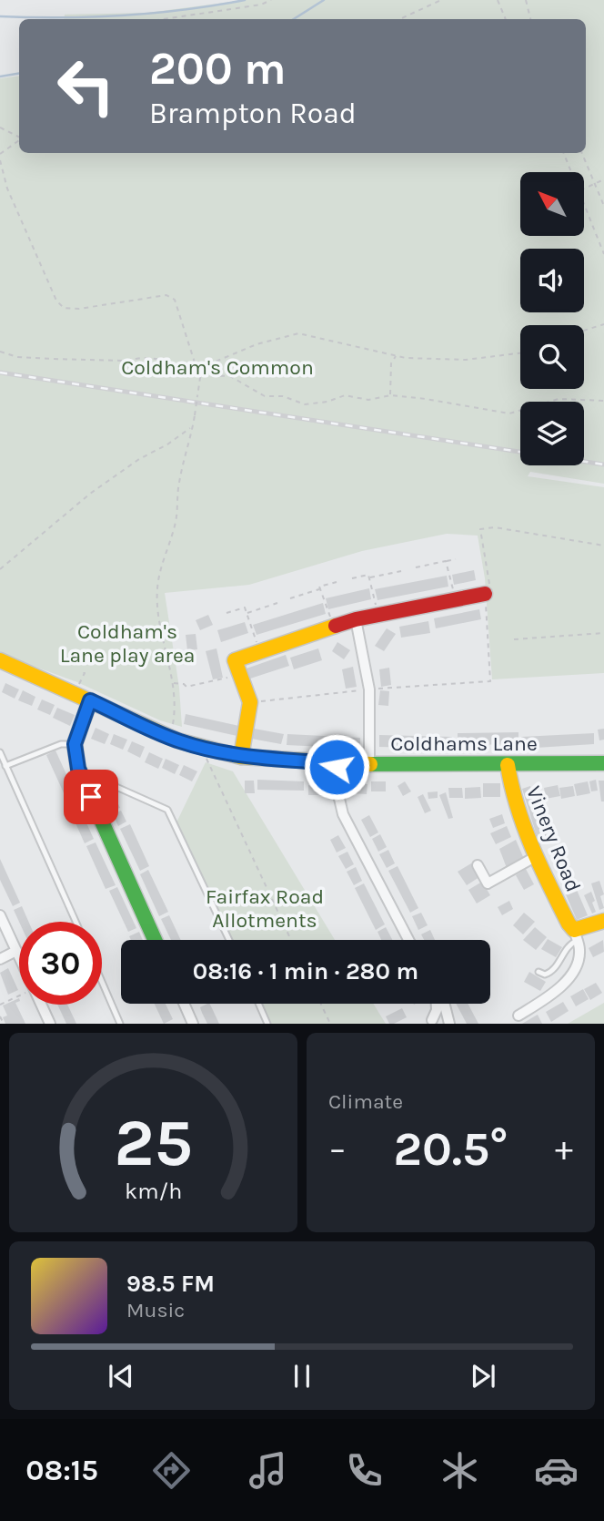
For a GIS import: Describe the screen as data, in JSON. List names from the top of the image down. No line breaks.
{"streets":{"street":["Coldhams Lane","Vinery Road"]},"crossings":[["Coldhams Lane","Vinery Road"]],"parks":["Coldham's Common","Coldham's Lane play area","Fairfax Road Allotments"],"north":"top left","page":{"turn":["200 m","Brampton Road"],"limit":"30","trip":"08:16 · 1 min · 280 m","tile":"Climate","heat":["−","20.5°","+"],"song":["98.5 FM","Music"],"tabs":"08:15","gauge":["25","km/h"]}}
